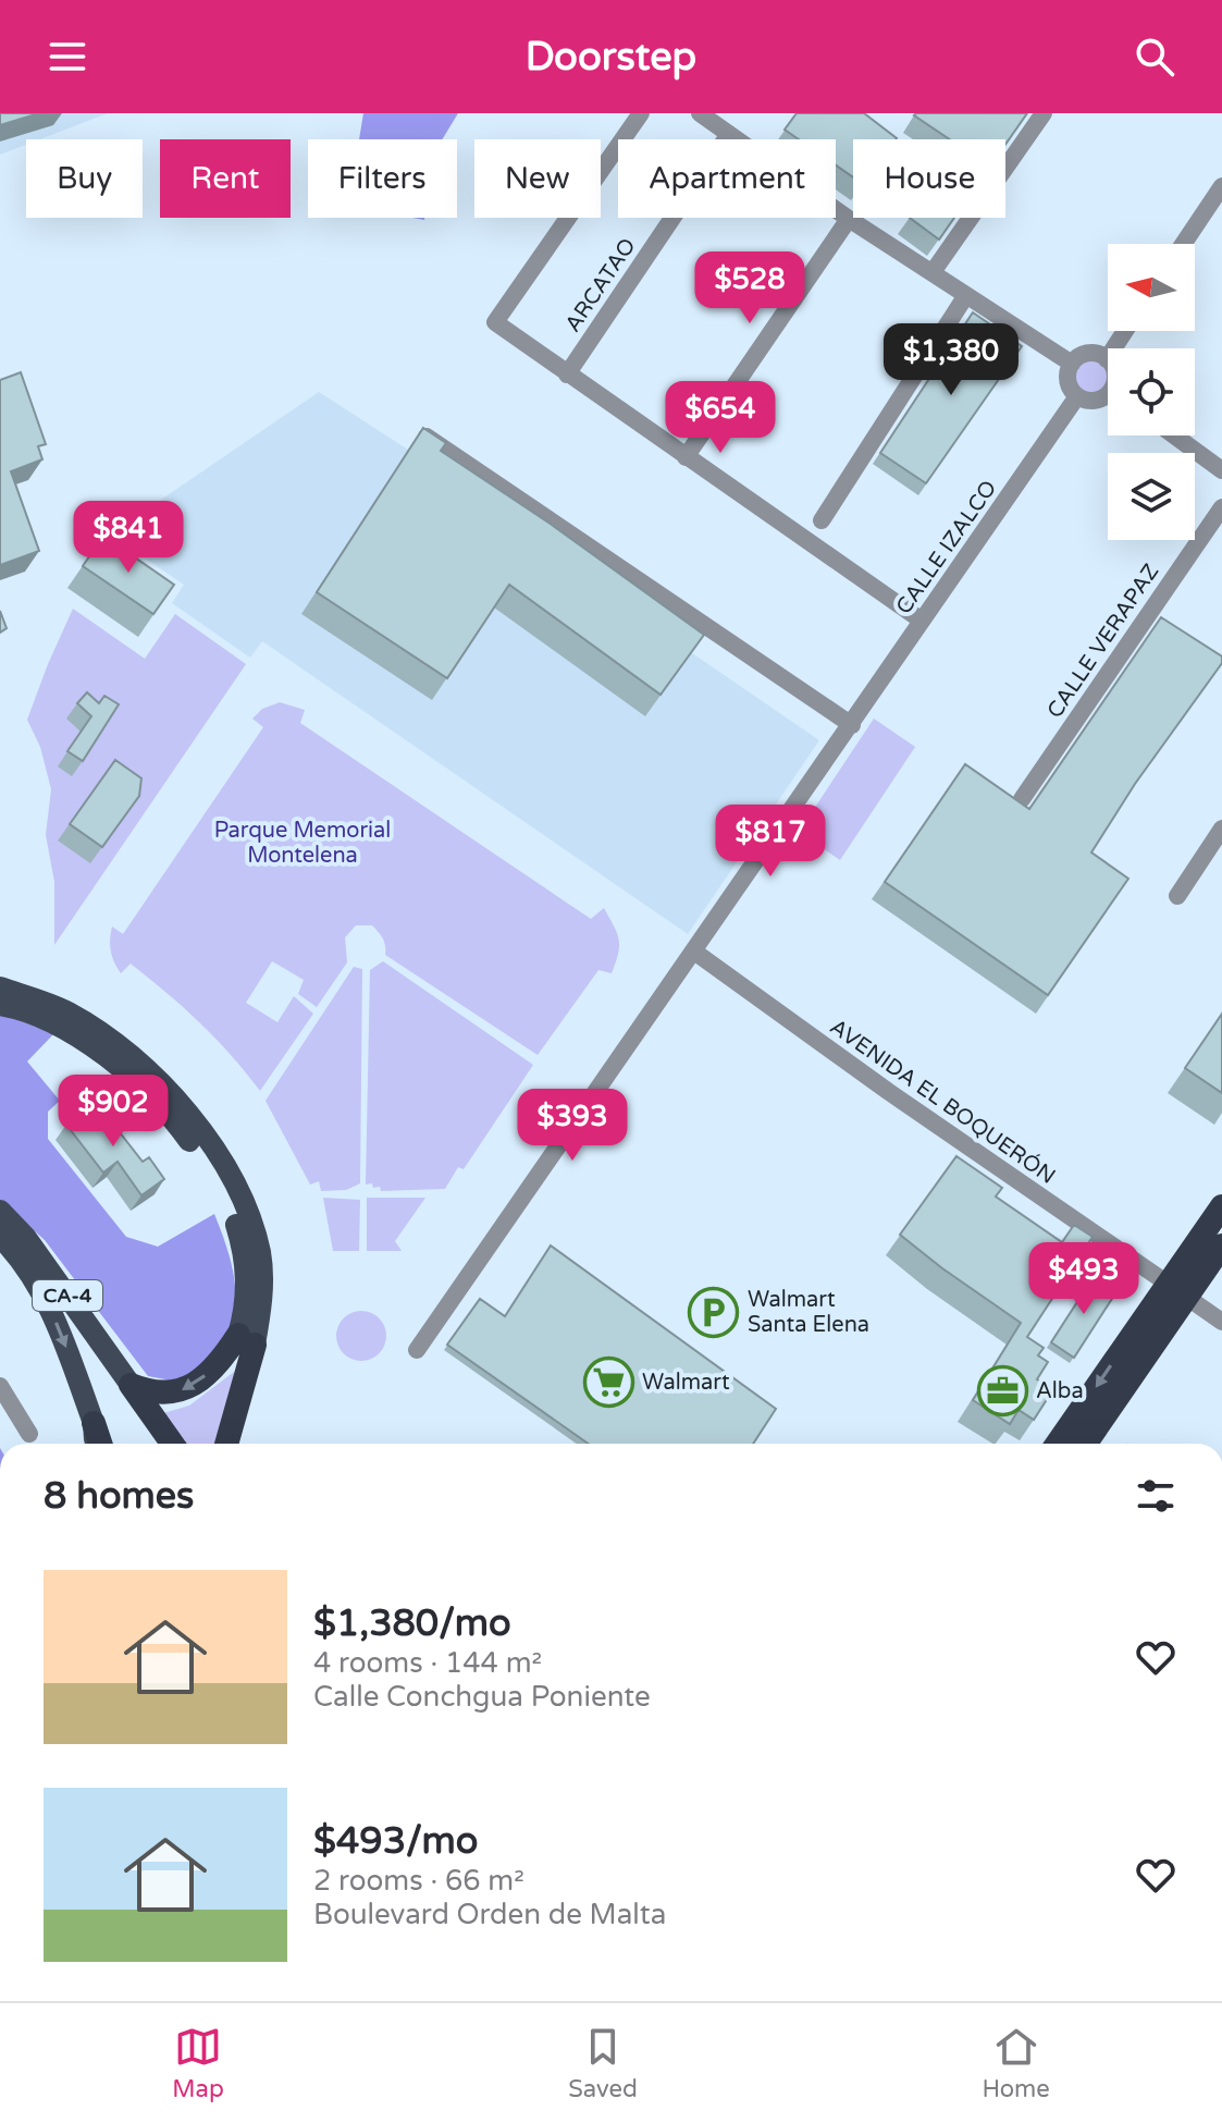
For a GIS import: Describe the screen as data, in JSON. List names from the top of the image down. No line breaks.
{"streets":{"highway":["CA-4"],"street":["ARCATAO","CALLE IZALCO","CALLE VERAPAZ","AVENIDA EL BOQUERÓN"]},"crossings":[["CALLE IZALCO","AVENIDA EL BOQUERÓN"]],"parks":["Parque Memorial Montelena"],"places":{"parking":["Walmart Santa Elena"],"supermarket":["Walmart"],"office":["Alba"]},"north":"left","page":{"header":"Doorstep","chip":["Buy","Rent","Filters","New","Apartment","House"],"price":["$528","$1,380","$654","$841","$817","$902","$393","$493"],"heading":"8 homes","list":[{"name":"$1,380/mo","note":"4 rooms · 144 m² · Calle Conchgua Poniente"},{"name":"$493/mo","note":"2 rooms · 66 m² · Boulevard Orden de Malta"}],"tabs":["Map","Saved","Home"]}}
